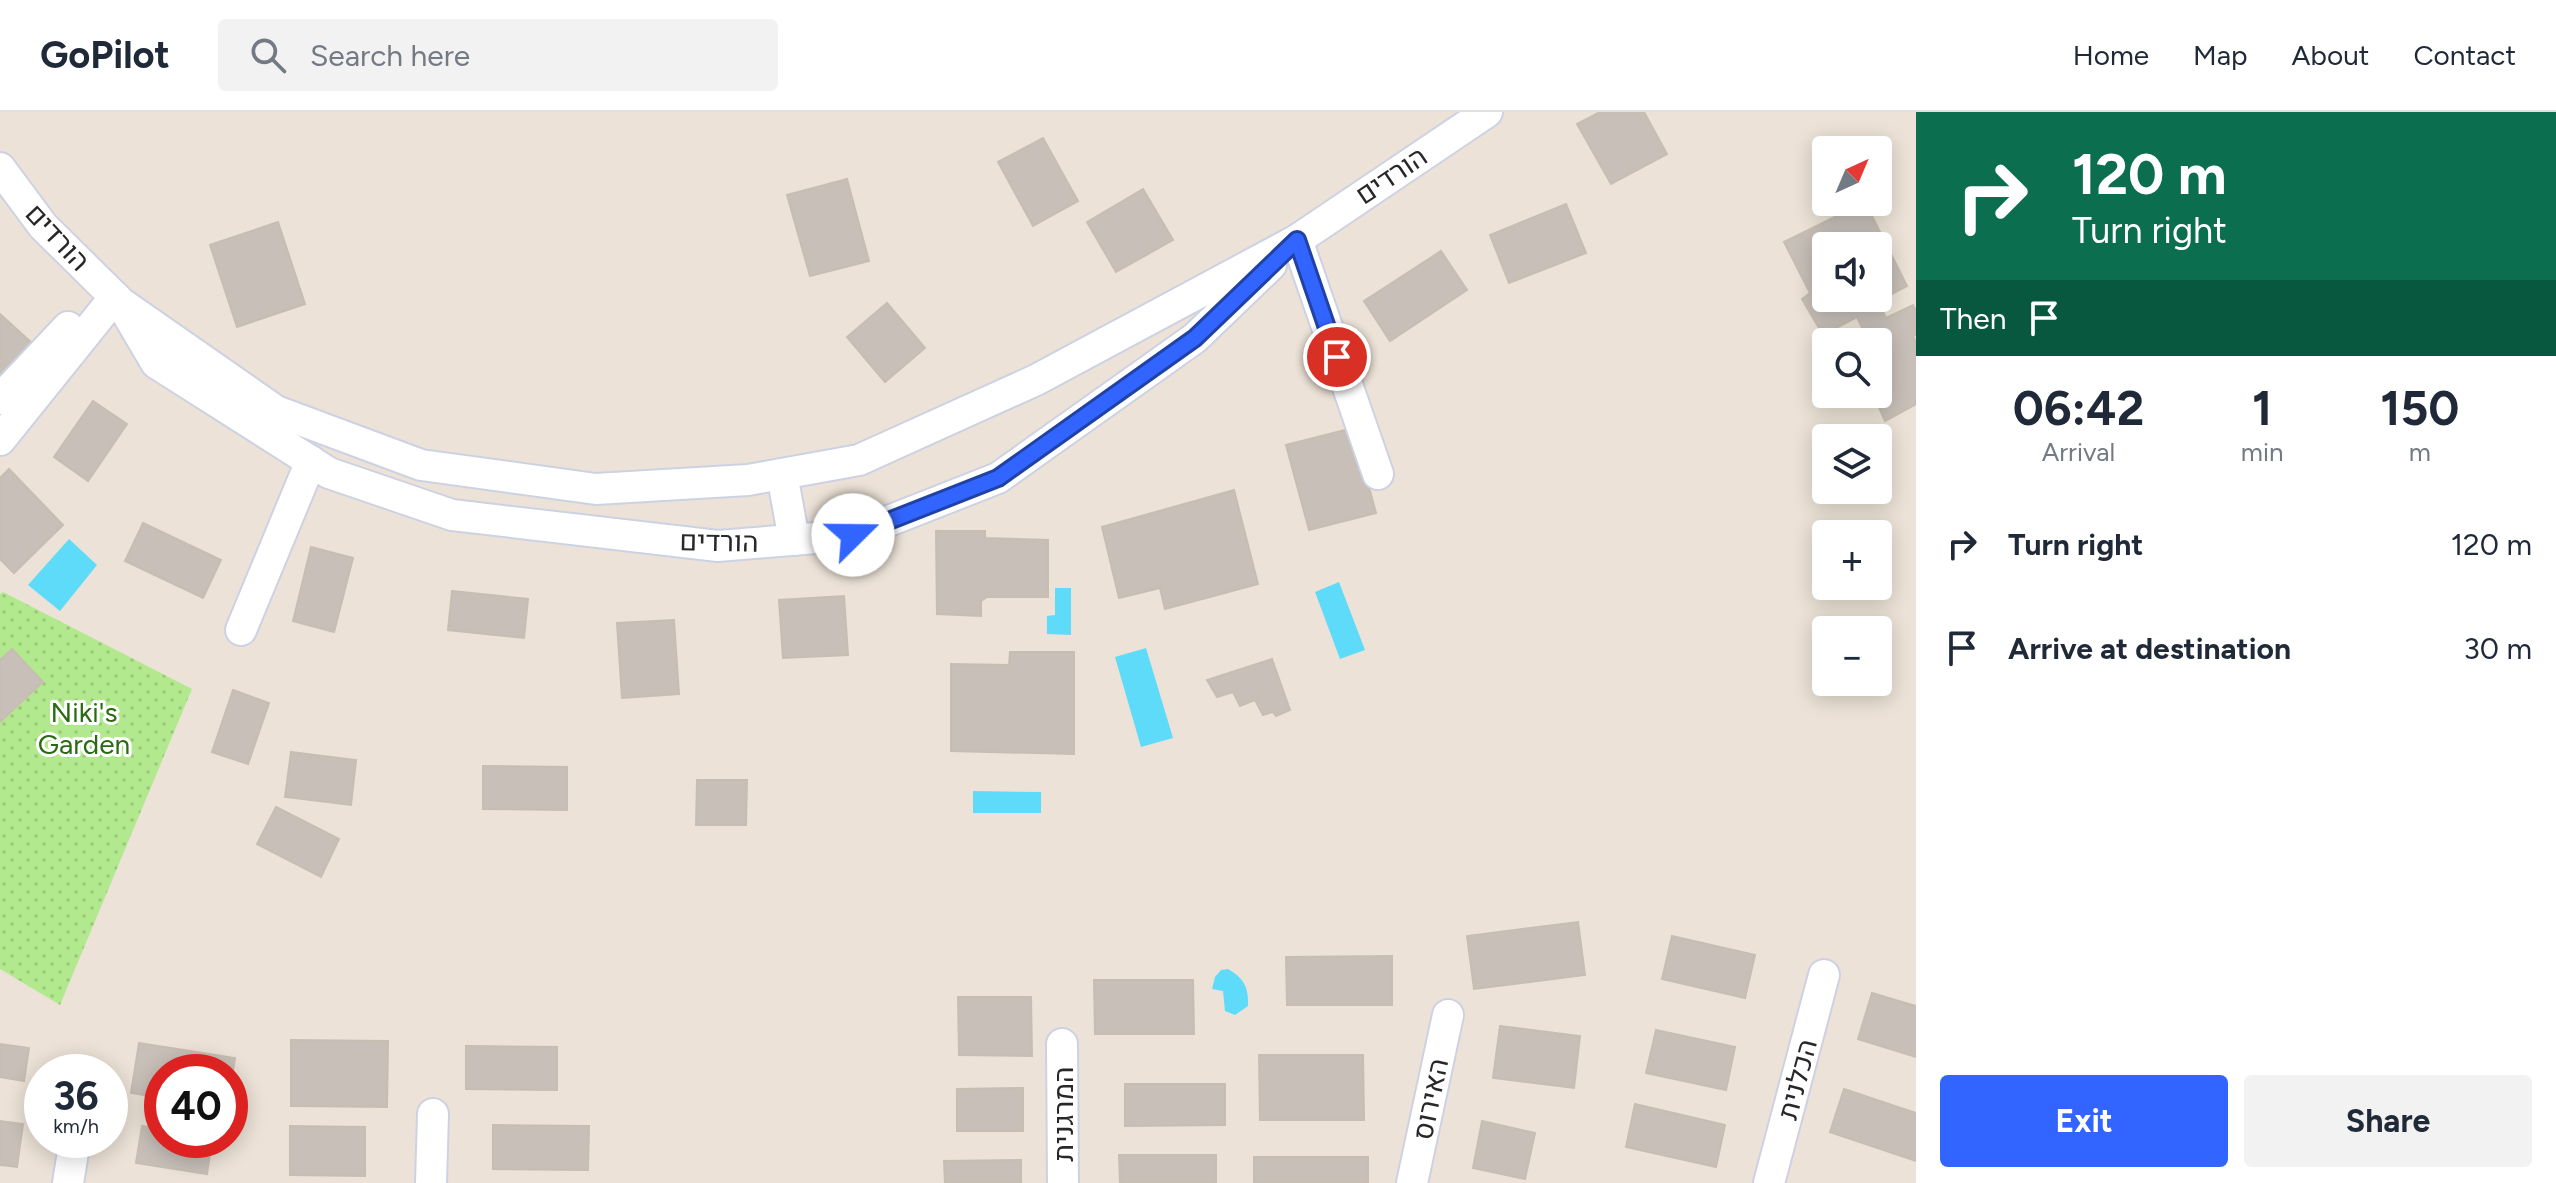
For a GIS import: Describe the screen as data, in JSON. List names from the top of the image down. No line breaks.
{"streets":{"street":["הורדים","הכלנית","האירוס","המרגנית"]},"parks":["Niki's Garden"],"north":"top right","page":{"header":"GoPilot","search":"Search here","nav":["Home","Map","About","Contact"],"turn":["120 m","Turn right"],"map_buttons":["+","−"],"then":"Then","eta":["06:42","Arrival","1","min","150","m"],"list":[{"name":"Turn right","value":"120 m"},{"name":"Arrive at destination","value":"30 m"}],"speed":"36 km/h","limit":"40","buttons":["Exit","Share"]}}
